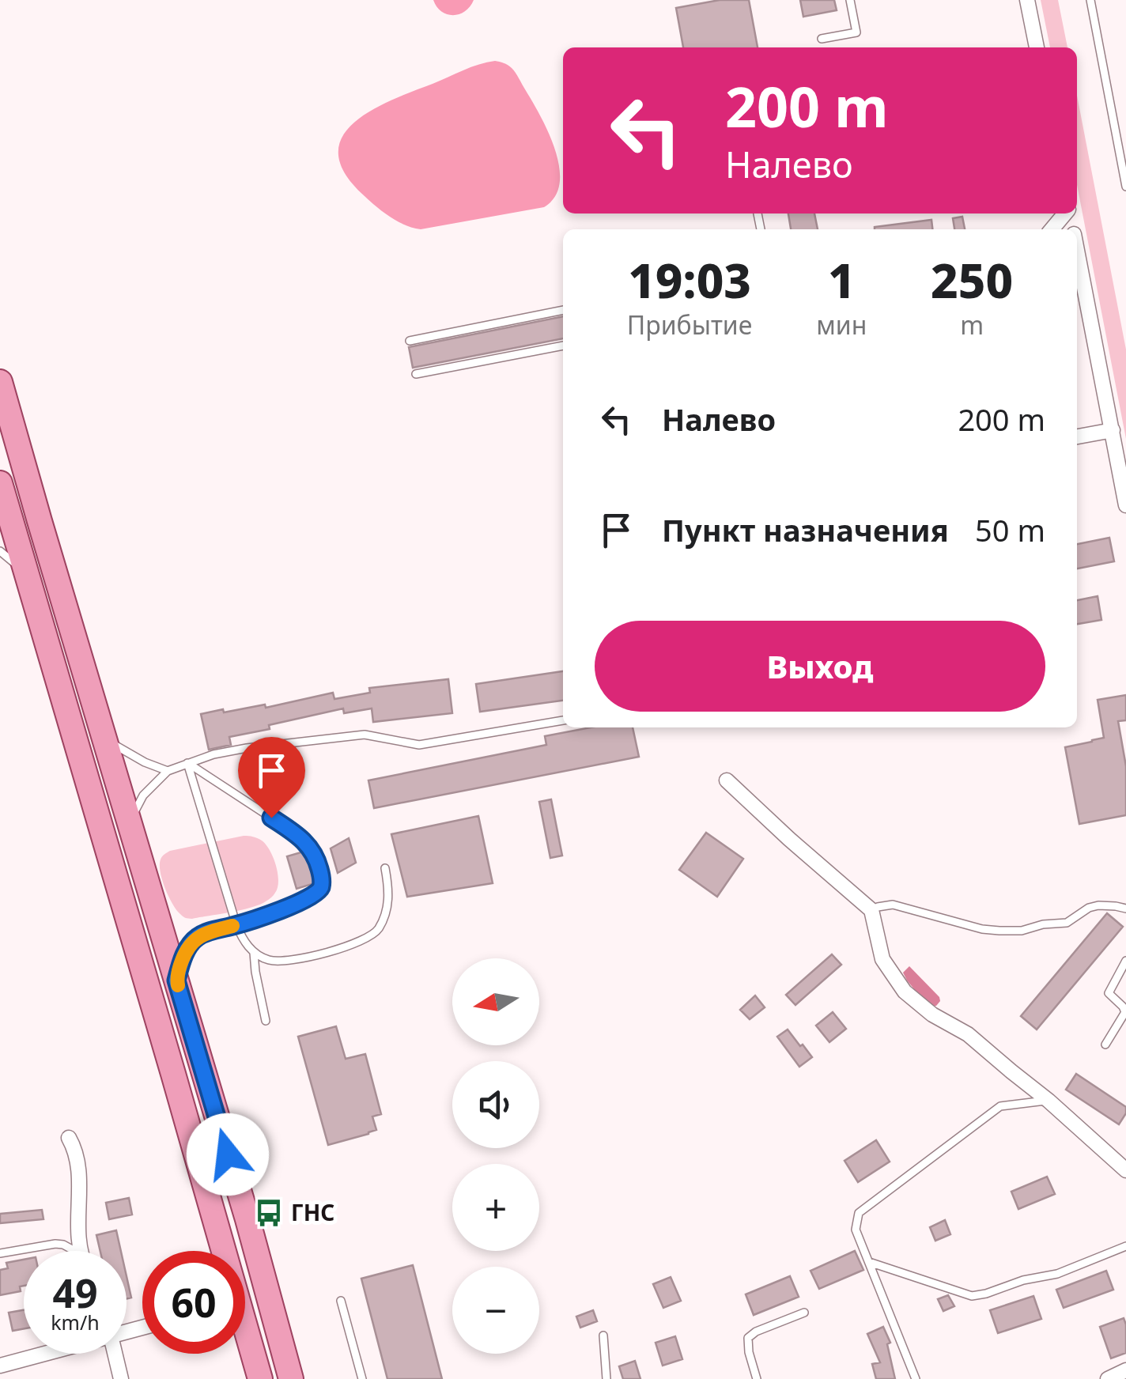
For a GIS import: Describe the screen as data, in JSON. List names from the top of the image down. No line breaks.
{"places":{"bus stop":["ГНС"]},"north":"left","page":{"turn":["200 m","Налево"],"eta":["19:03","Прибытие","1","мин","250","m"],"list":[{"name":"Налево","value":"200 m"},{"name":"Пункт назначения","value":"50 m"}],"buttons":"Выход","map_buttons":["+","−"],"speed":"49 km/h","limit":"60"}}
